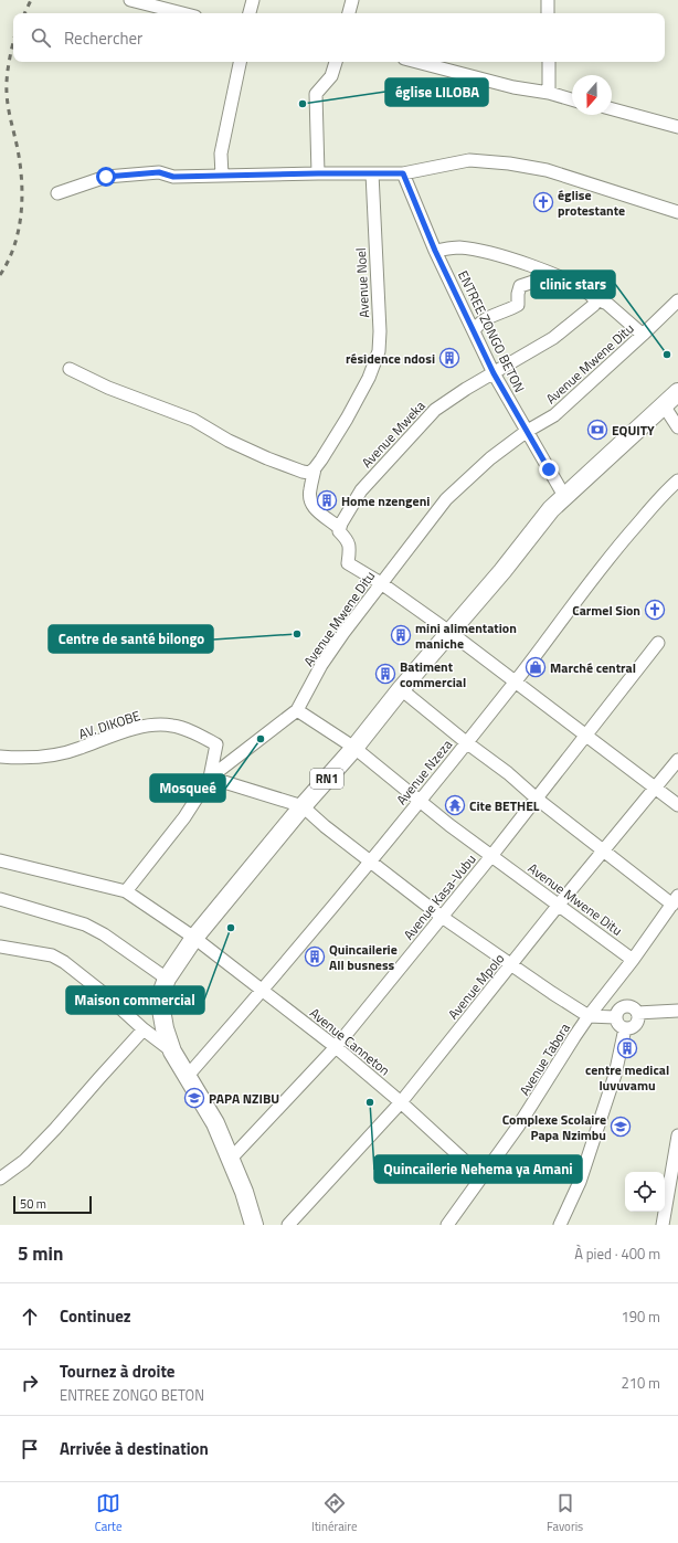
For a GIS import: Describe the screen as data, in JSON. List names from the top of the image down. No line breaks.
{"streets":{"highway":["RN1"],"street":["Avenue Noel","ENTREE ZONGO BETON","Avenue Mwene Ditu","Avenue Mweka","AV. DIKOBE","Avenue Nzeza","Avenue Kasa-Vubu","Avenue Mpolo","Avenue Canneton","Avenue Tabora"]},"crossings":[["Avenue Noel","Avenue Mweka"],["ENTREE ZONGO BETON","Avenue Mwene Ditu"],["ENTREE ZONGO BETON","Avenue Mweka"],["ENTREE ZONGO BETON","RN1"],["Avenue Mwene Ditu","Avenue Nzeza"],["Avenue Mwene Ditu","RN1"],["Avenue Mwene Ditu","Avenue Kasa-Vubu"],["Avenue Mwene Ditu","Avenue Mpolo"],["Avenue Mwene Ditu","Avenue Tabora"],["Avenue Nzeza","RN1"],["Avenue Nzeza","Avenue Canneton"],["RN1","Avenue Kasa-Vubu"],["RN1","Avenue Canneton"],["Avenue Kasa-Vubu","Avenue Canneton"],["Avenue Mpolo","Avenue Canneton"],["Avenue Canneton","Avenue Tabora"]],"places":{"other":["église LILOBA","clinic stars","Centre de santé bilongo","Mosqueé","Maison commercial","Quincailerie Nehema ya Amani"],"church":["église protestante","Carmel Sion"],"building":["résidence ndosi","Home nzengeni","mini alimentation maniche","Batiment commercial","Quincailerie All busness","centre medical luvuvamu"],"bank":["EQUITY"],"shop":["Marché central"],"temple":["Cite BETHEL"],"school or university":["PAPA NZIBU","Complexe Scolaire Papa Nzimbu"]},"scale_bar":"50 m","north":"bottom","page":{"search":"Rechercher","scale":"50 m","heading":["5 min","À pied · 400 m"],"list":[["Continuez","190 m"],["Tournez à droite","ENTREE ZONGO BETON","210 m"],"Arrivée à destination"],"nav":["Carte","Itinéraire","Favoris"]}}
